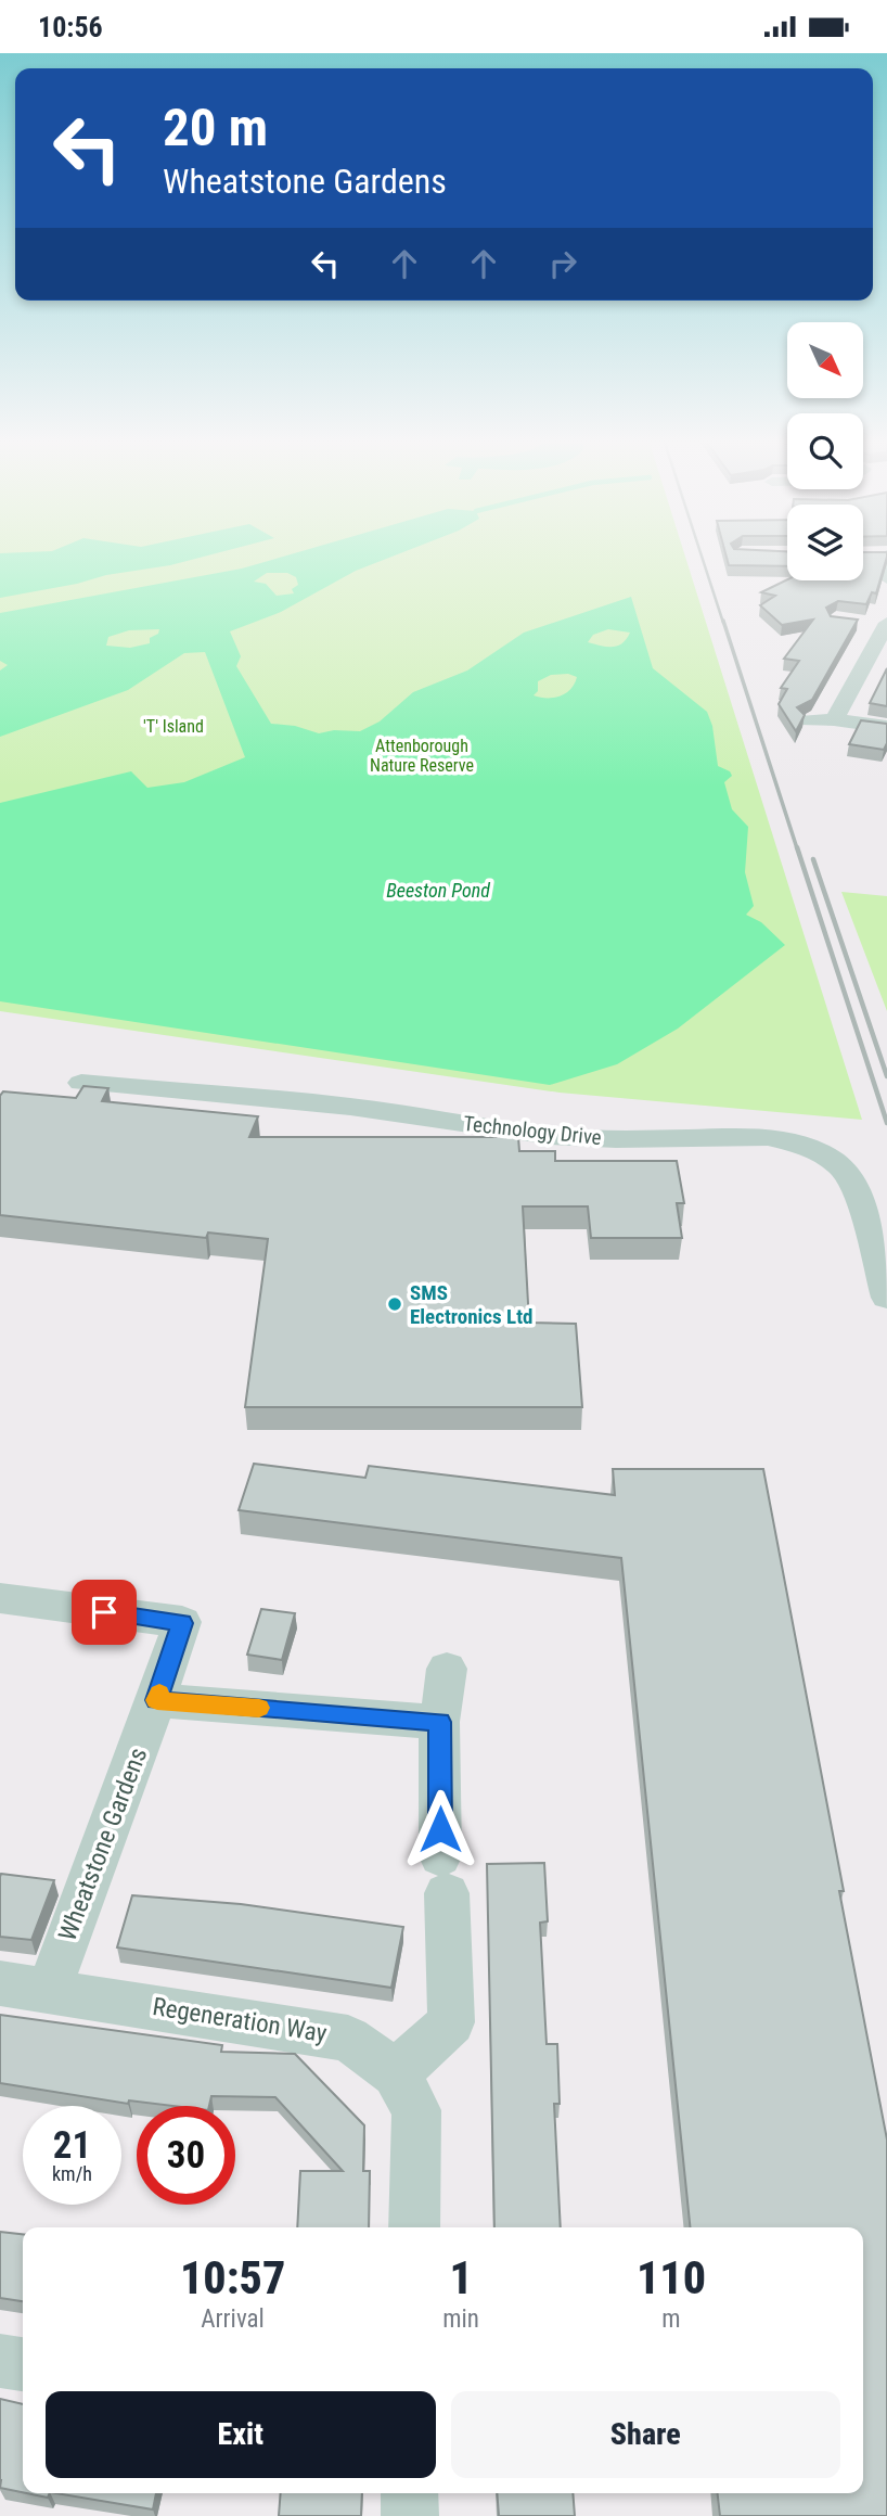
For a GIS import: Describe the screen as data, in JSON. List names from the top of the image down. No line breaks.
{"streets":{"street":["Technology Drive","Wheatstone Gardens","Regeneration Way"]},"crossings":[["Wheatstone Gardens","Regeneration Way"]],"water":["Beeston Pond"],"parks":["'T' Island","Attenborough Nature Reserve"],"places":["SMS Electronics Ltd"],"north":"bottom right","page":{"status":"10:56","turn":["20 m","Wheatstone Gardens"],"speed":"21 km/h","limit":"30","eta":["10:57","Arrival","1","min","110","m"],"buttons":["Exit","Share"]}}
